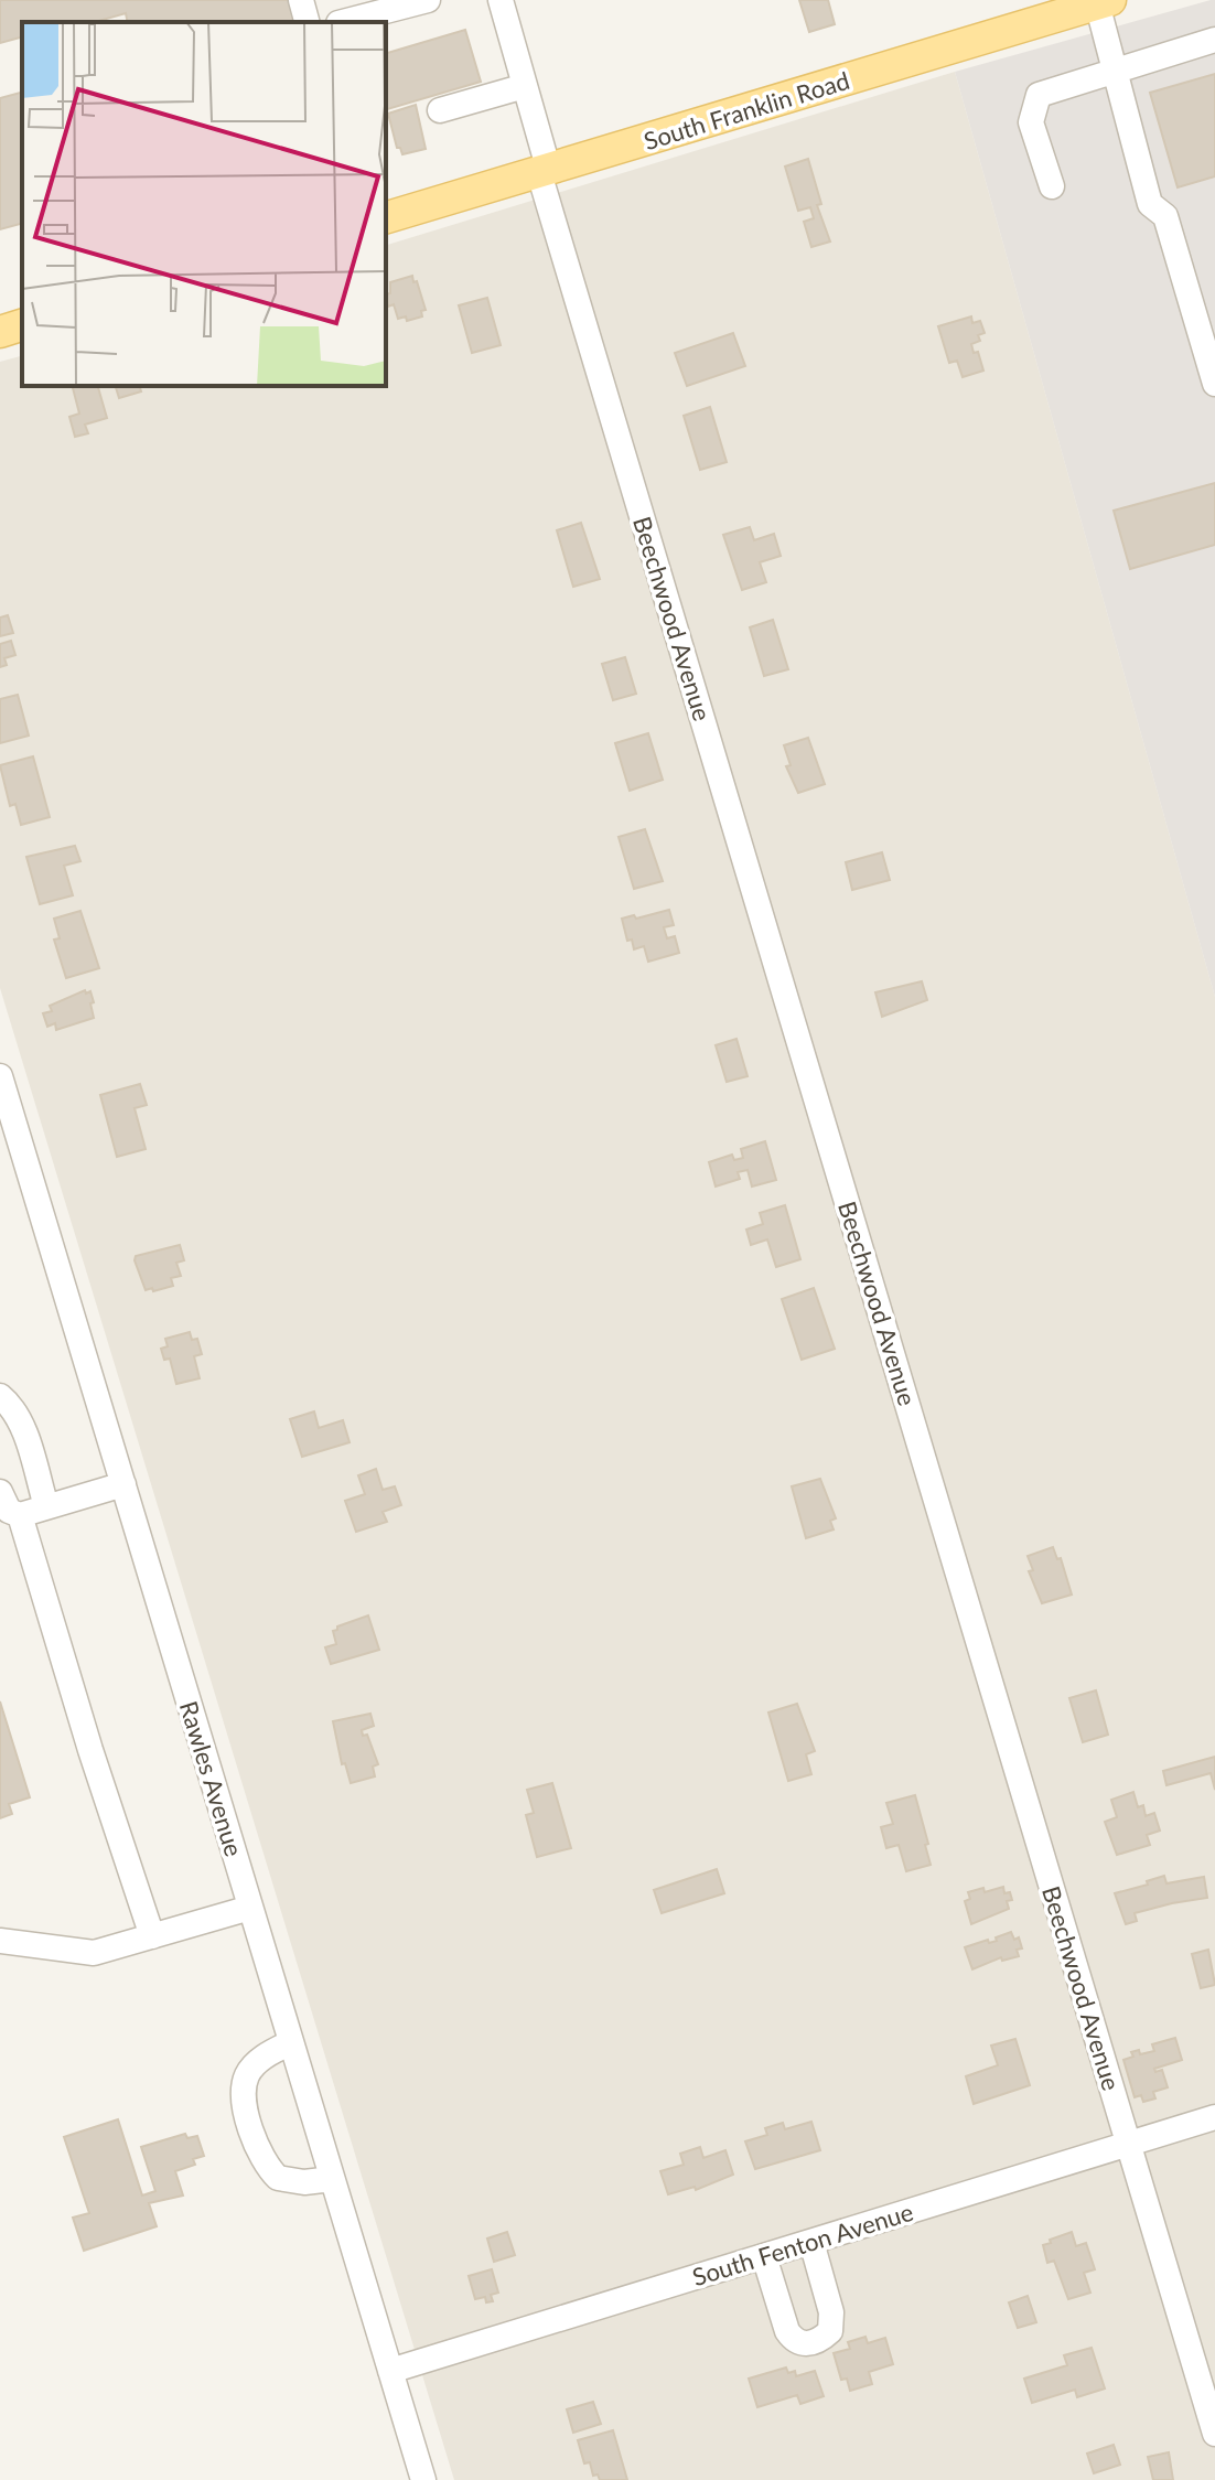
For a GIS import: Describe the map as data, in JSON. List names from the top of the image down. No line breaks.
{"streets":{"main road":["South Franklin Road"],"street":["Beechwood Avenue","Rawles Avenue","South Fenton Avenue"]},"crossings":[["South Franklin Road","Beechwood Avenue"],["Beechwood Avenue","South Fenton Avenue"],["Rawles Avenue","South Fenton Avenue"]]}
